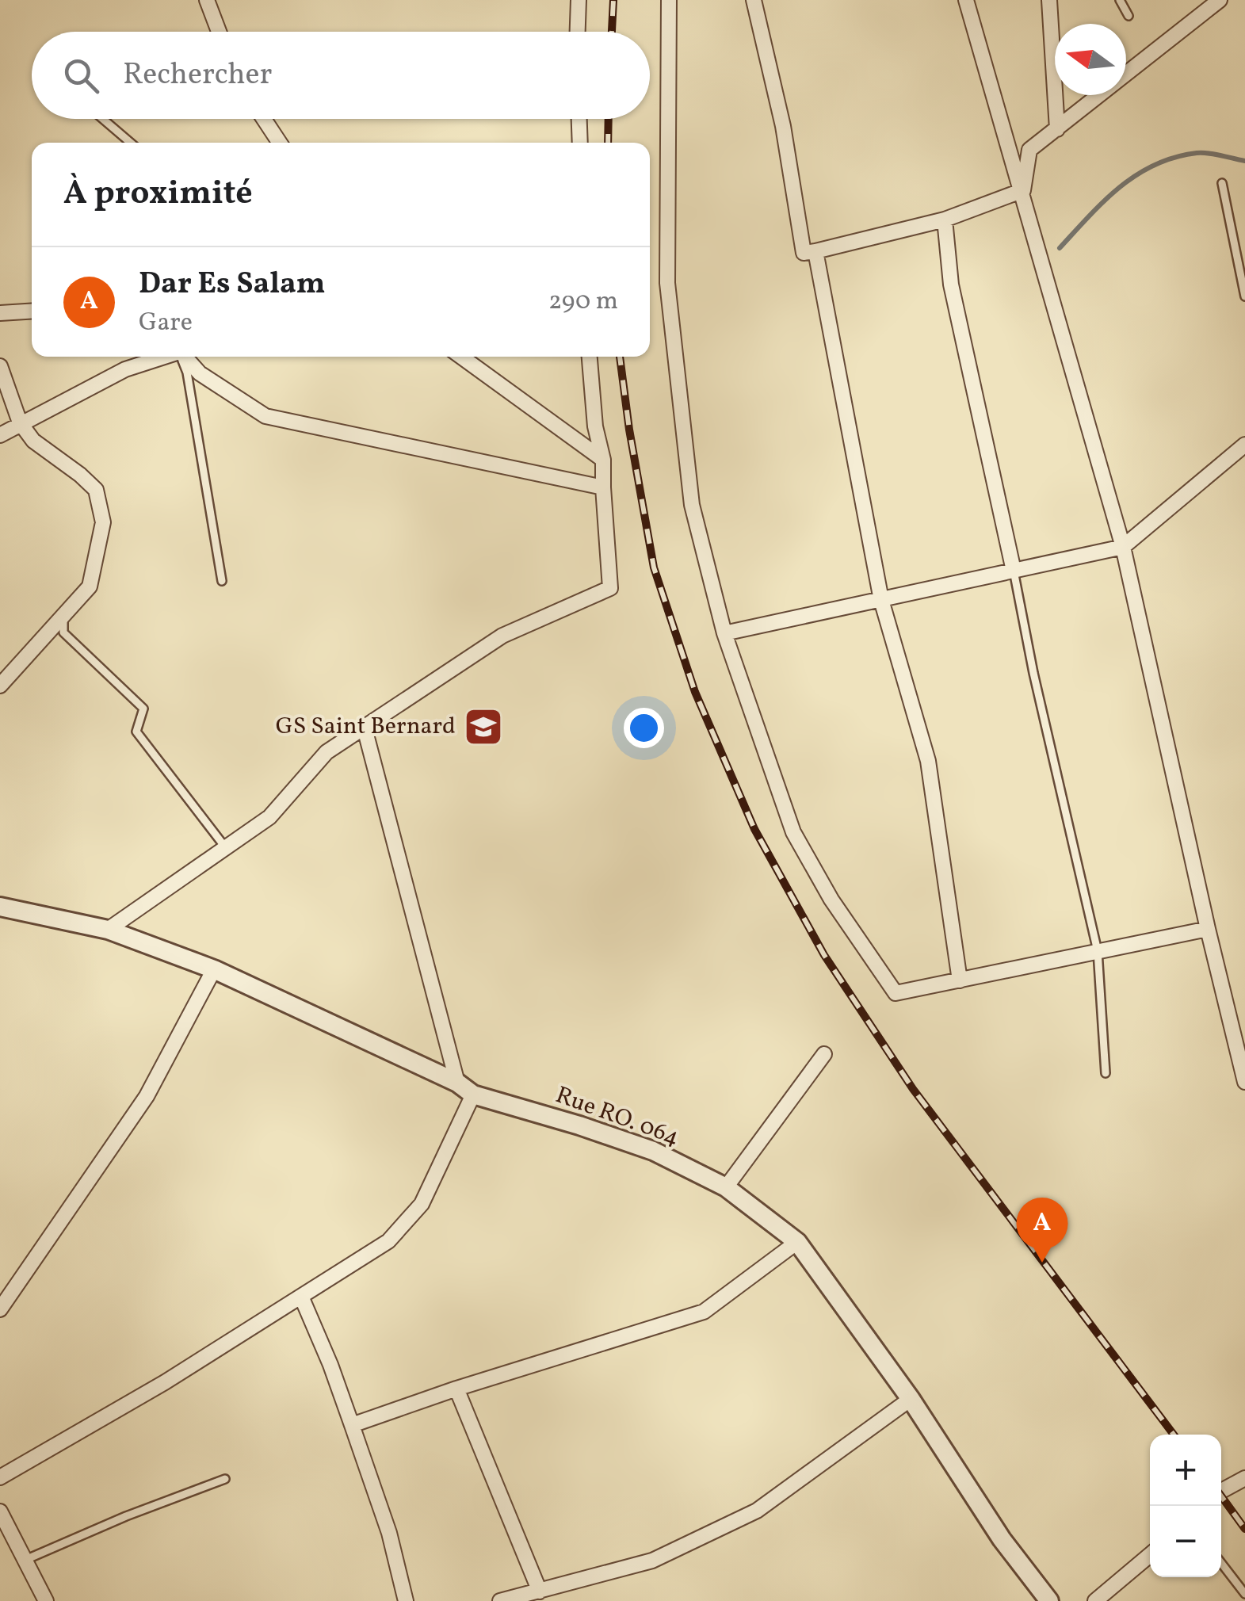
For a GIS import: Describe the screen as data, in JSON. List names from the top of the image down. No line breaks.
{"streets":{"street":["Rue RO. 064"]},"places":{"school or university":["GS Saint Bernard"]},"north":"left","page":{"search":"Rechercher","heading":"À proximité","list":[{"mark":"A","name":"Dar Es Salam","note":"Gare","value":"290 m"}],"pins":"A","map_buttons":["+","−"]}}
